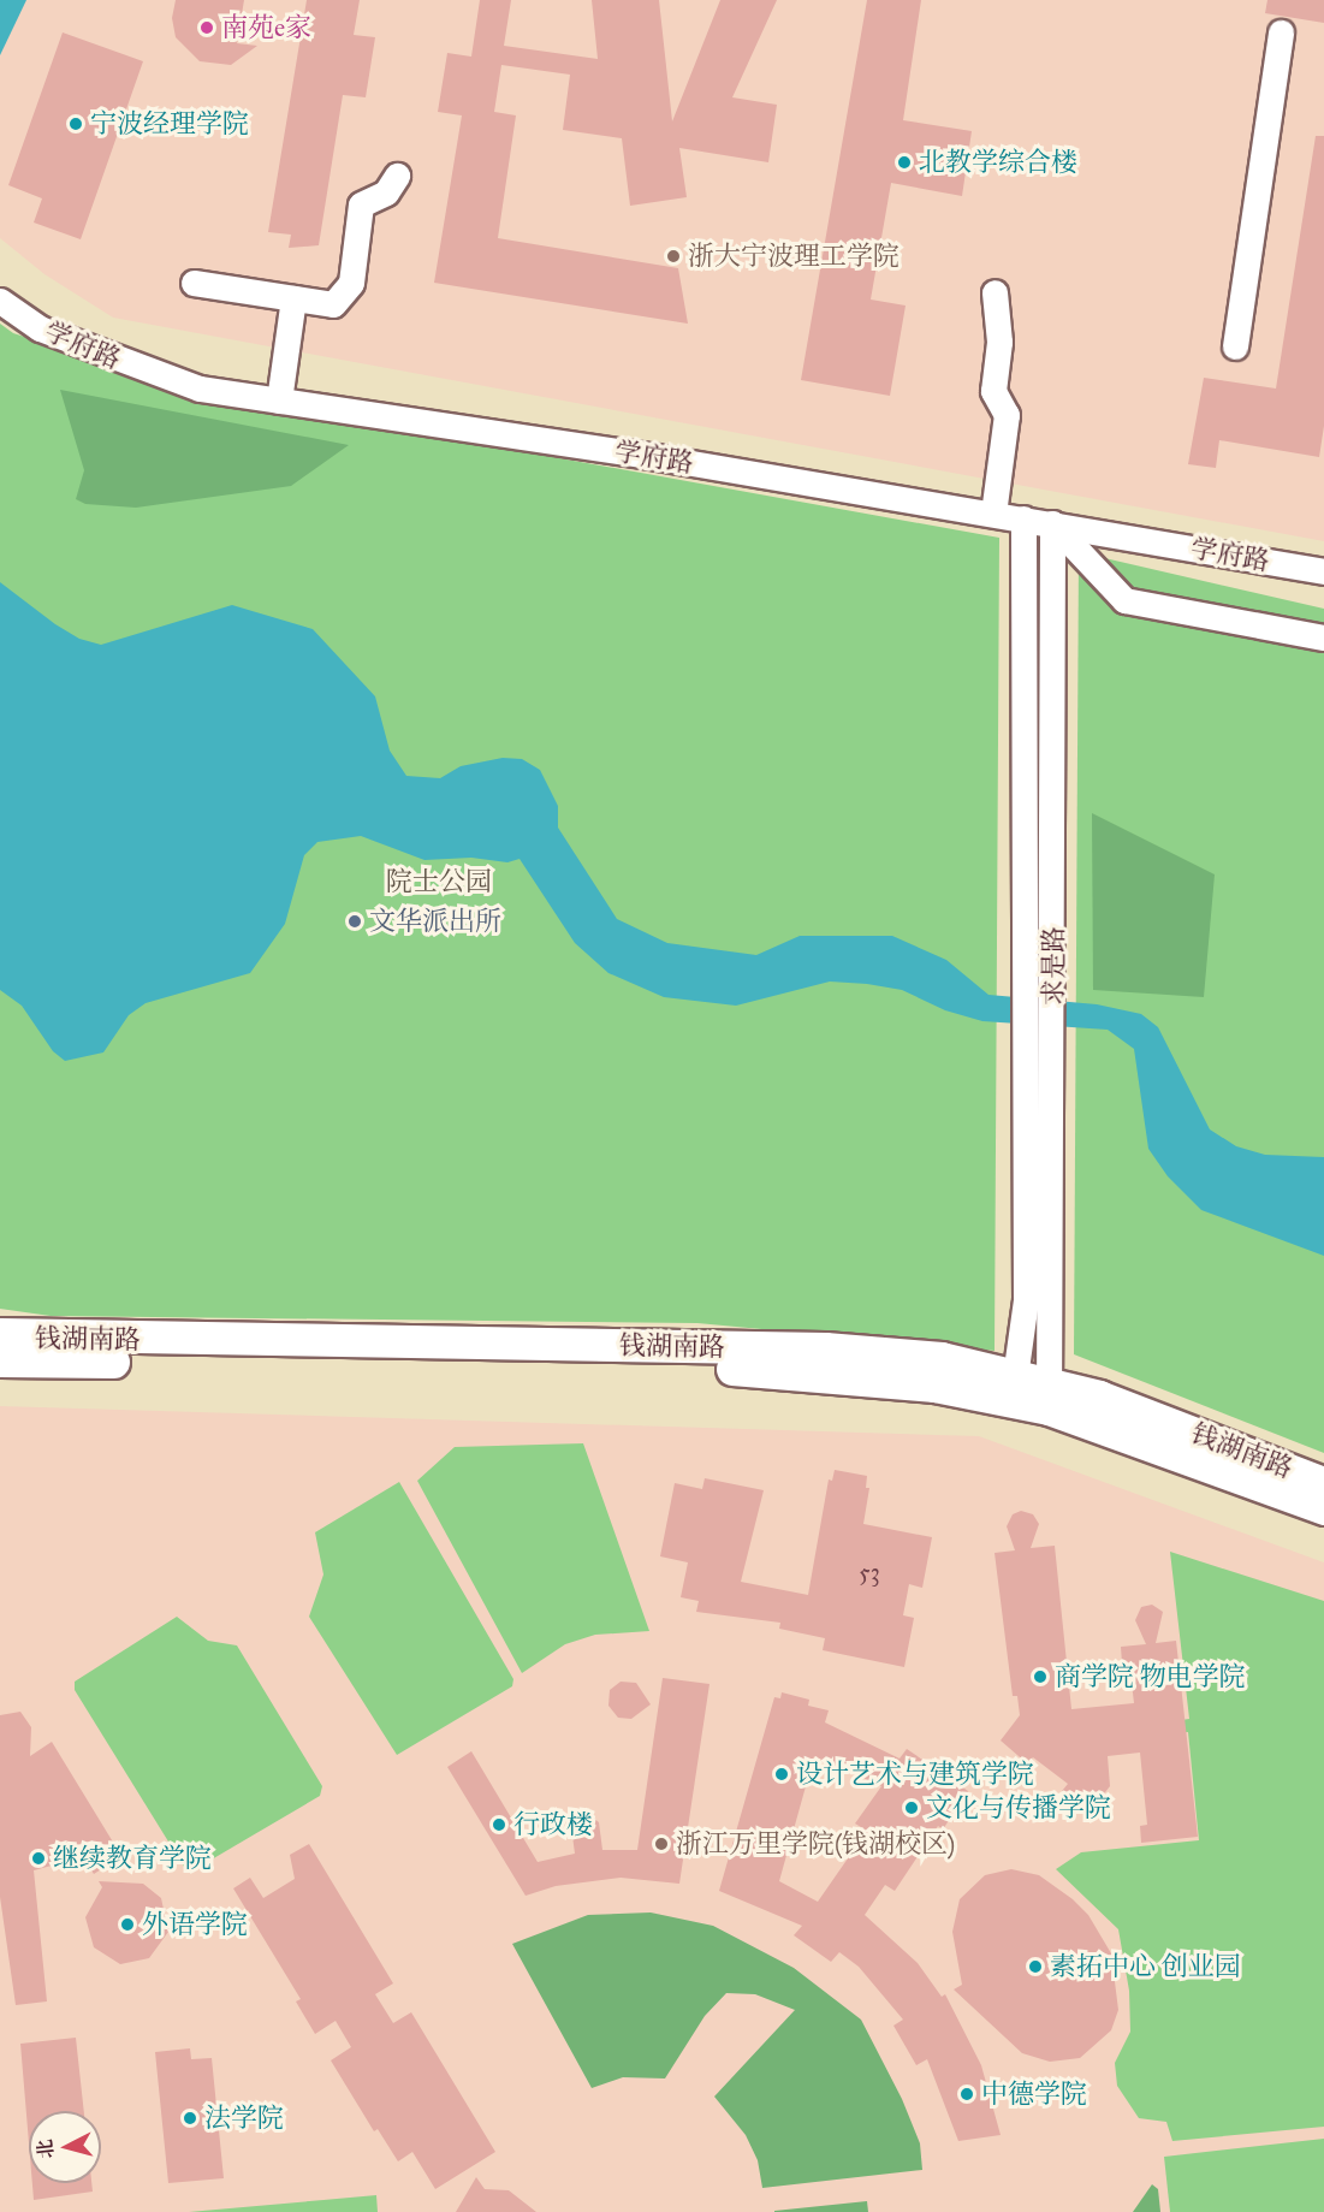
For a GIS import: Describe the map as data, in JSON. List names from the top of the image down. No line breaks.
{"streets":{"main road":["钱湖南路"],"street":["学府路","求是路"]},"crossings":[["学府路","求是路"],["求是路","钱湖南路"]],"parks":["院士公园"],"places":["南苑e家","宁波经理学院","北教学综合楼","浙大宁波理工学院","文华派出所","商学院 物电学院","设计艺术与建筑学院","文化与传播学院","行政楼","浙江万里学院(钱湖校区)","继续教育学院","外语学院","素拓中心 创业园","中德学院","法学院"],"house_numbers":["53"],"north":"left"}
